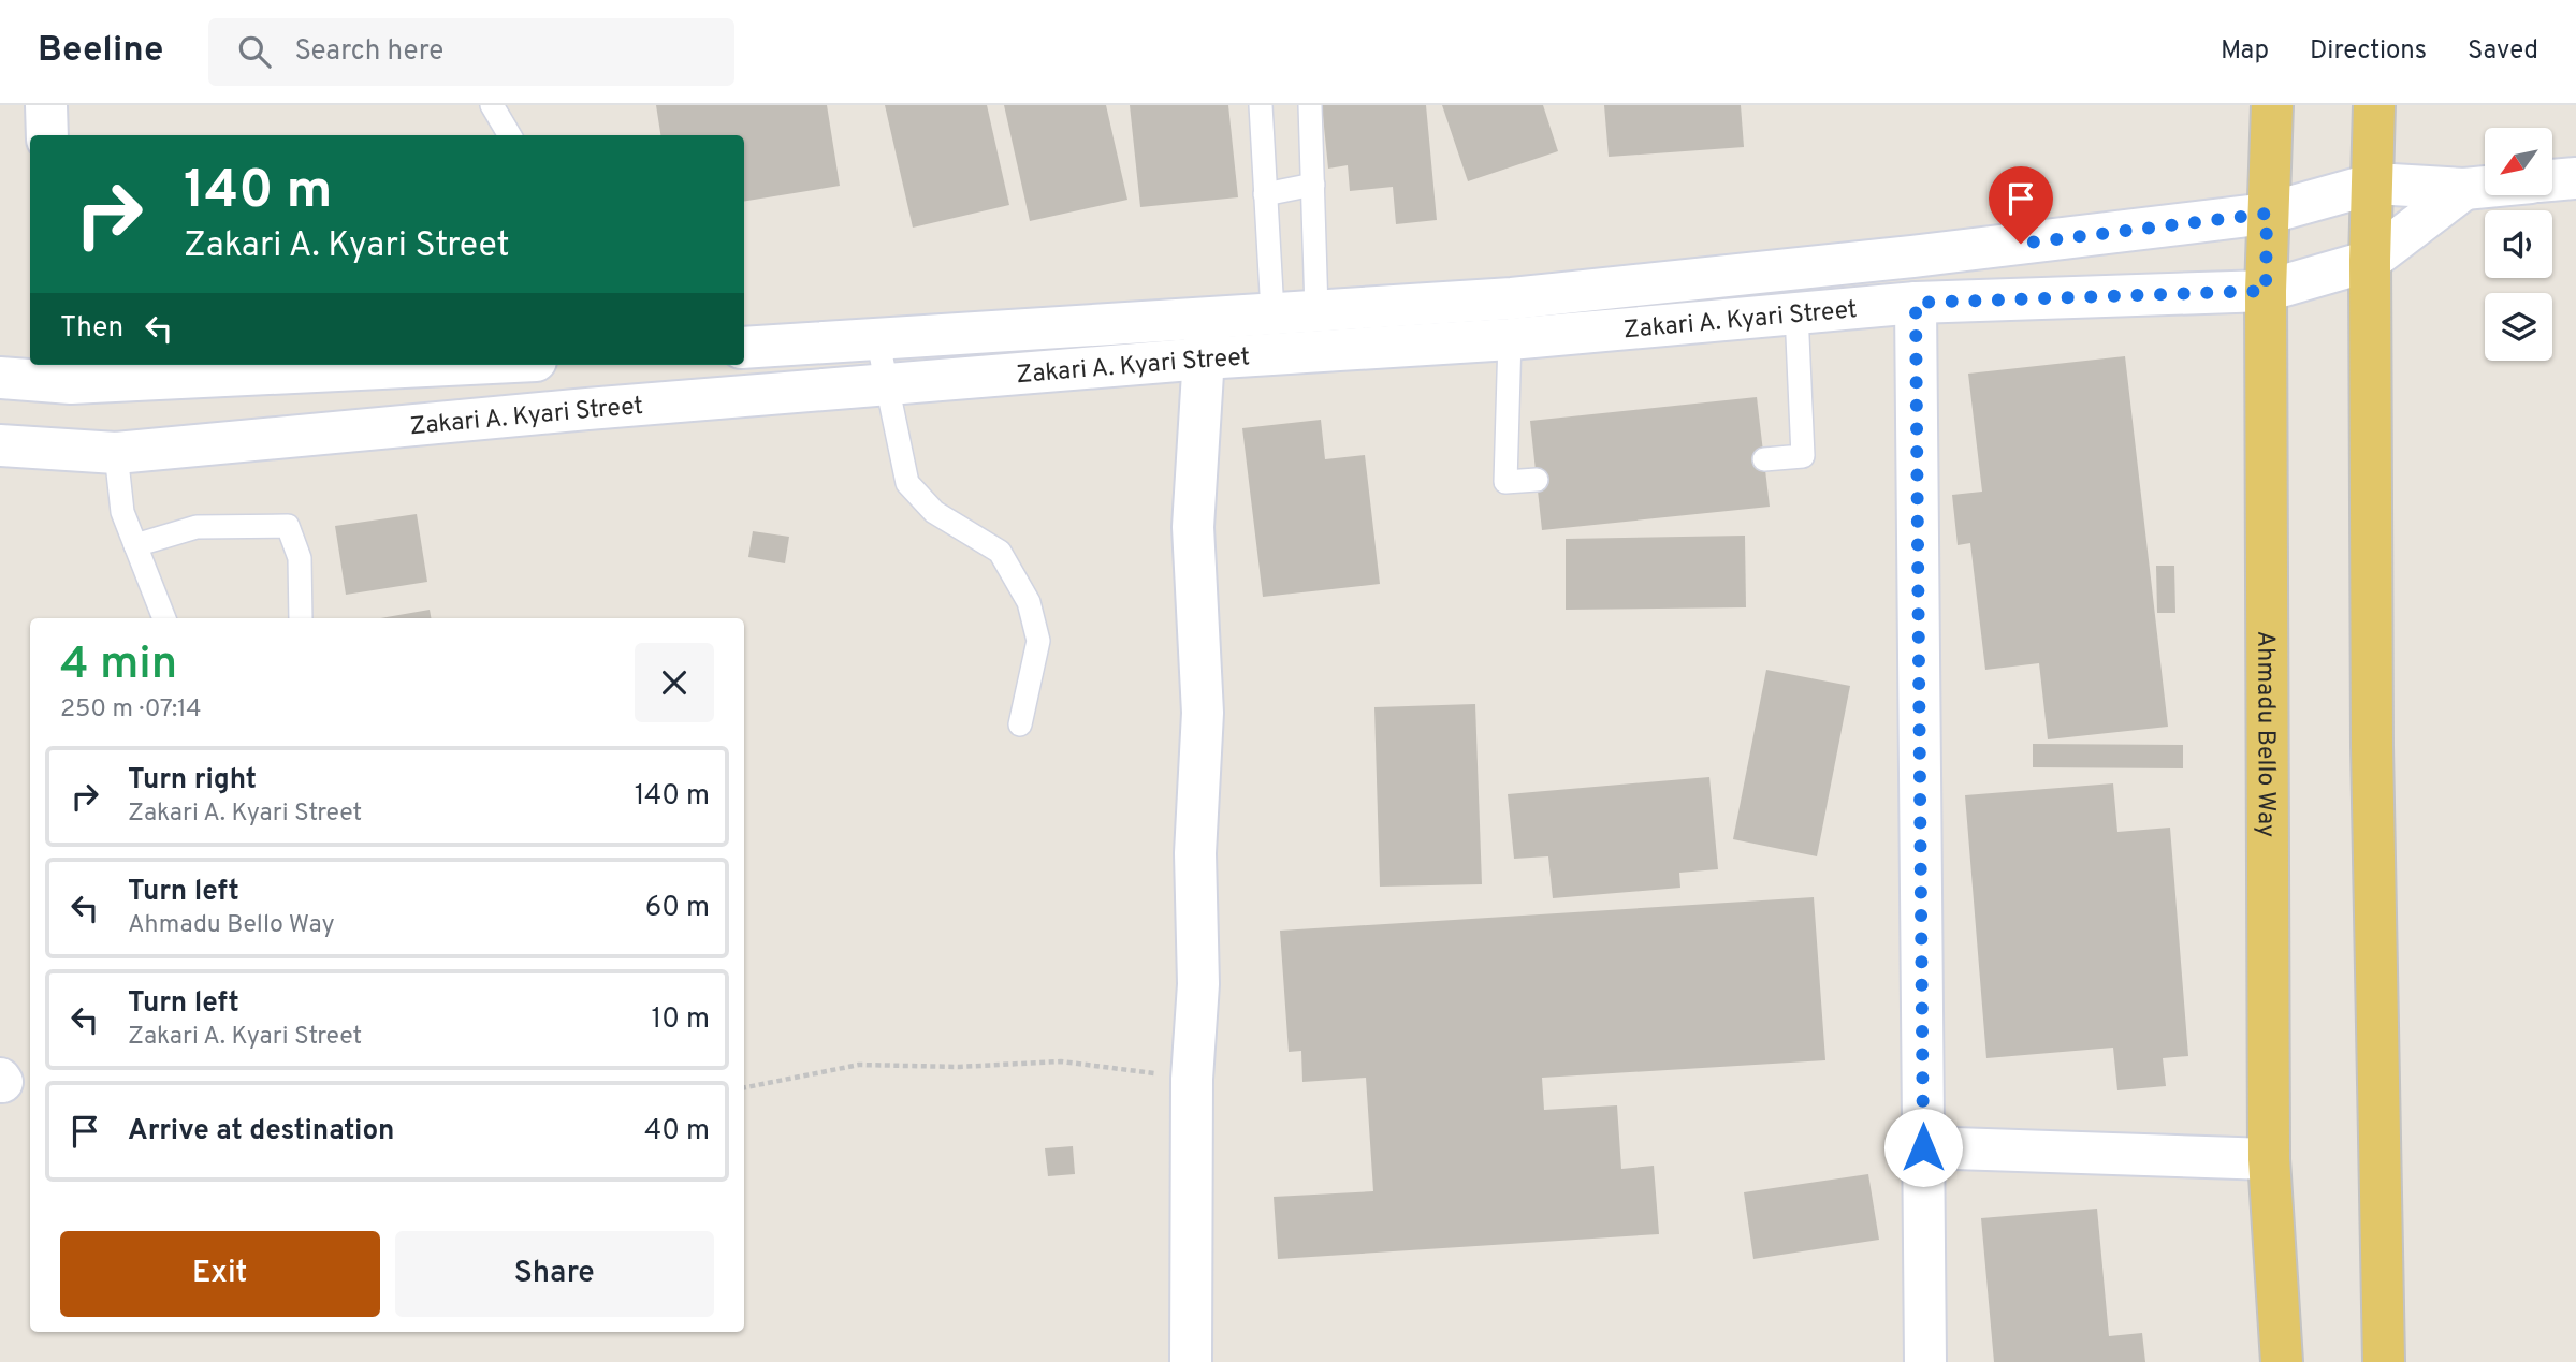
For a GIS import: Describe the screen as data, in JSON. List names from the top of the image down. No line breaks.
{"streets":{"main road":["Ahmadu Bello Way"],"street":["Zakari A. Kyari Street"]},"crossings":[["Zakari A. Kyari Street","Ahmadu Bello Way"]],"north":"bottom left","page":{"header":"Beeline","search":"Search here","nav":["Map","Directions","Saved"],"turn":["140 m","Zakari A. Kyari Street"],"then":"Then","heading":["4 min","250 m · 07:14"],"list":[{"name":"Turn right","note":"Zakari A. Kyari Street","value":"140 m"},{"name":"Turn left","note":"Ahmadu Bello Way","value":"60 m"},{"name":"Turn left","note":"Zakari A. Kyari Street","value":"10 m"},{"name":"Arrive at destination","value":"40 m"}],"buttons":["Exit","Share"]}}
